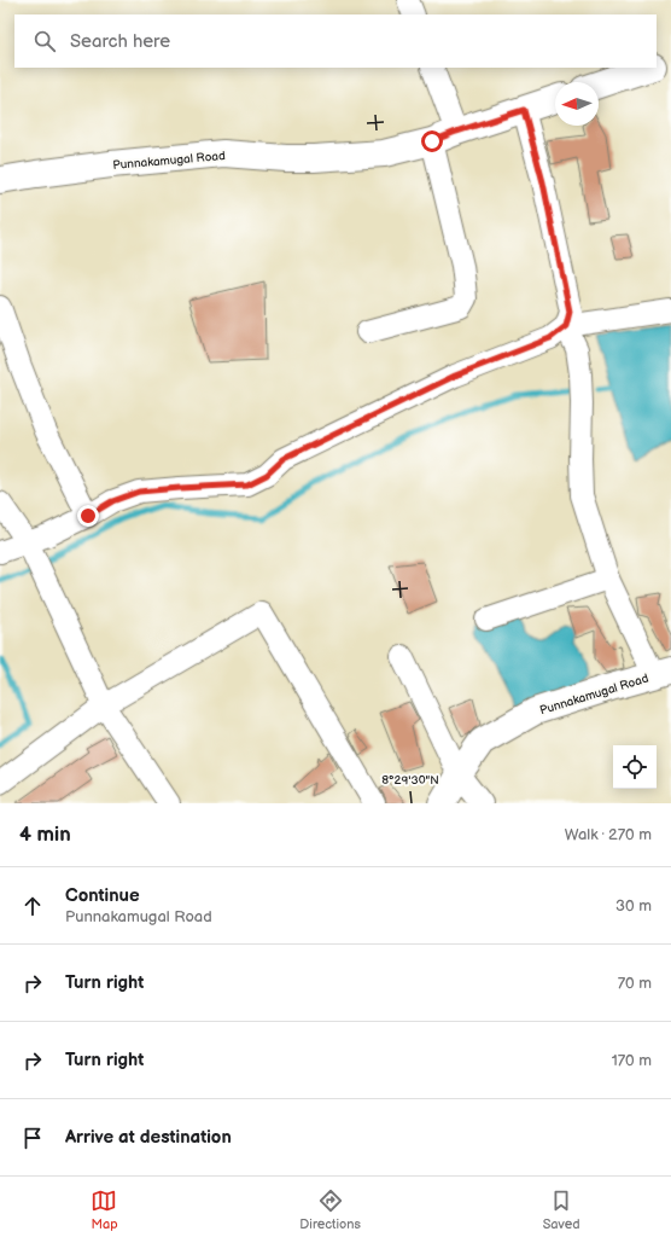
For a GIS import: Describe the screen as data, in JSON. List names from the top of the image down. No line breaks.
{"streets":{"street":["Punnakamugal Road"]},"north":"left","page":{"search":"Search here","heading":["4 min","Walk · 270 m"],"list":[["Continue","Punnakamugal Road","30 m"],["Turn right","70 m"],["Turn right","170 m"],"Arrive at destination"],"nav":["Map","Directions","Saved"]},"coordinates":["8°29'30\"N"]}
